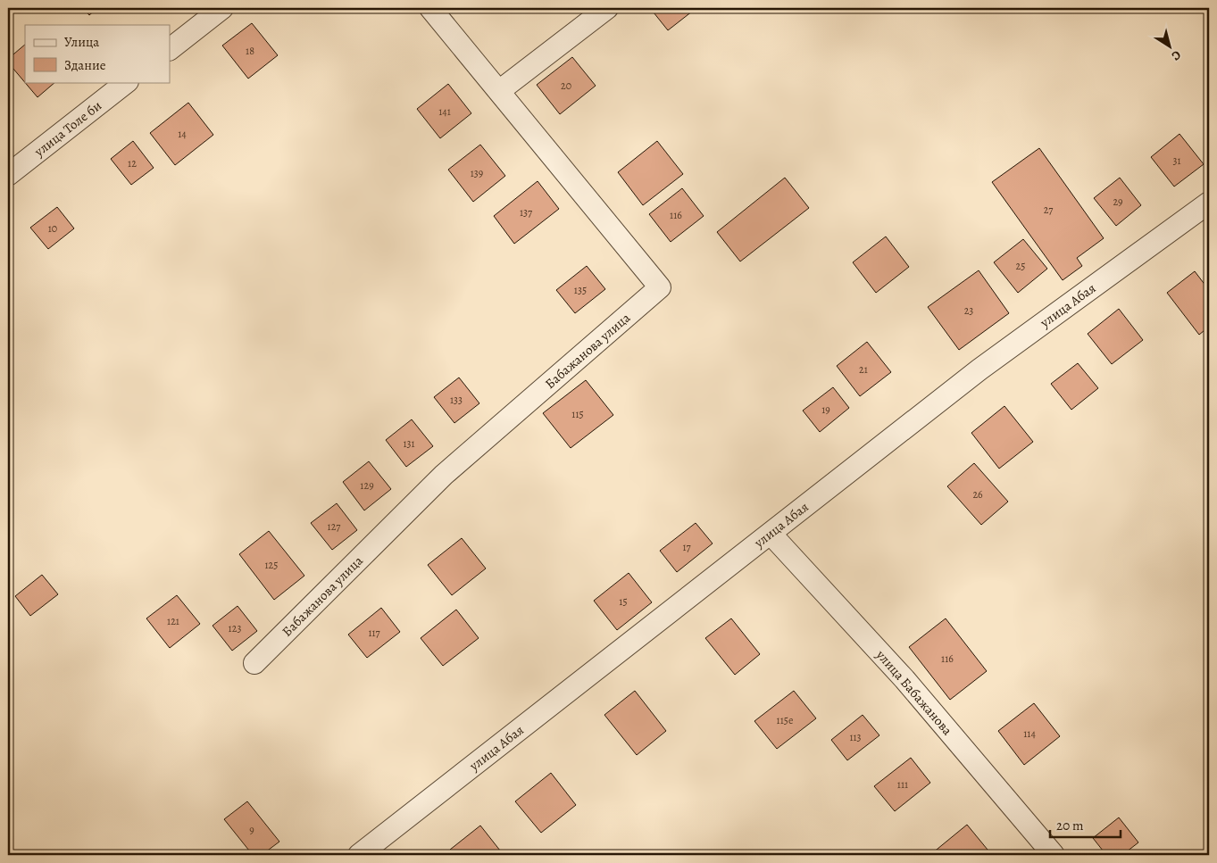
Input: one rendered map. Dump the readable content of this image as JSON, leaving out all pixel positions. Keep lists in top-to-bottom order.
{
  "streets": {
    "street": [
      "улица Толе би",
      "улица Абая",
      "Бабажанова улица",
      "улица Бабажанова"
    ]
  },
  "crossings": [
    ["улица Абая", "улица Бабажанова"]
  ],
  "house_numbers": [
    "18",
    "20",
    "141",
    "14",
    "31",
    "12",
    "139",
    "29",
    "27",
    "137",
    "116",
    "10",
    "25",
    "135",
    "23",
    "21",
    "133",
    "19",
    "115",
    "131",
    "129",
    "26",
    "127",
    "17",
    "125",
    "15",
    "121",
    "123",
    "117",
    "116",
    "115е",
    "114",
    "113",
    "111",
    "9"
  ],
  "legend": ["Улица", "Здание"],
  "scale_bar": "20 m",
  "north": "bottom right"
}
